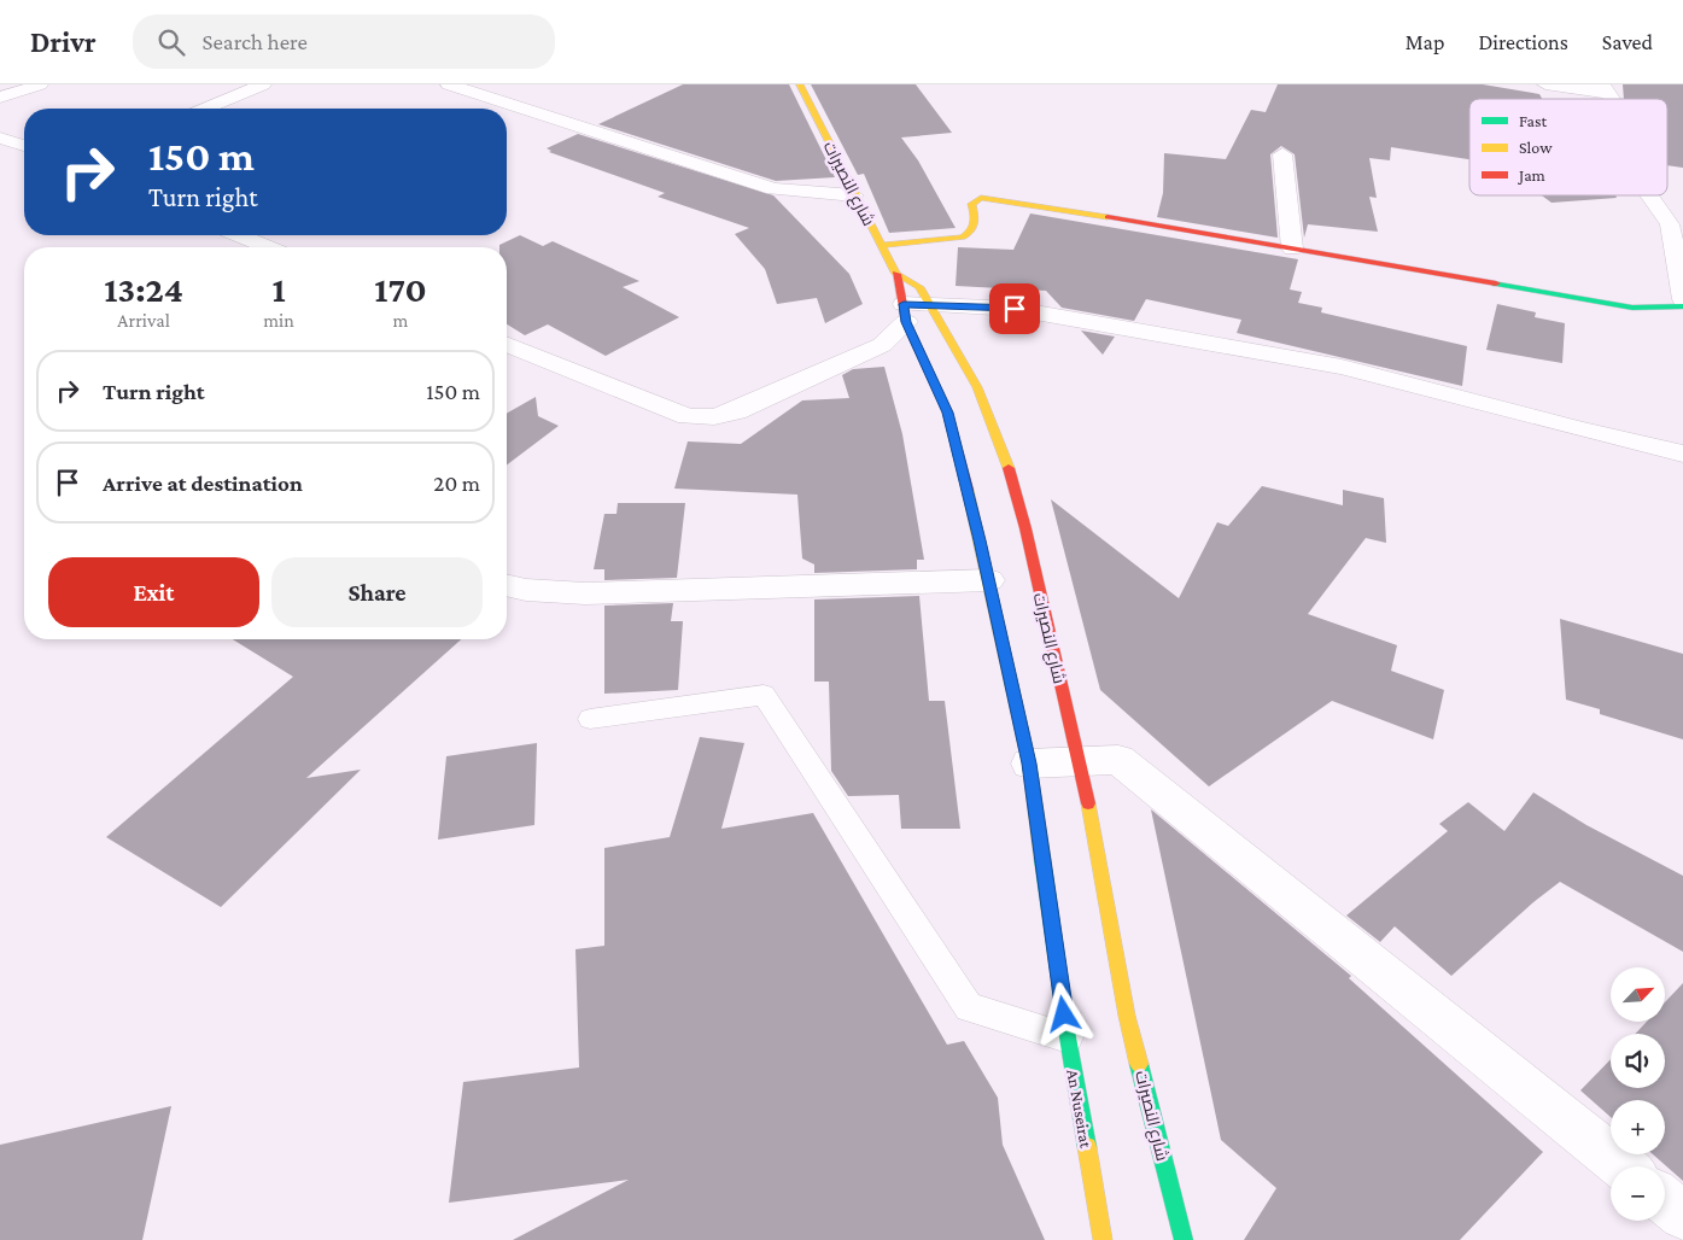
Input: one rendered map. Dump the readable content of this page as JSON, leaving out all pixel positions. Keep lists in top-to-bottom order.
{
  "streets": {
    "main road": ["شارع النصيرات", "An Nuseirat"]
  },
  "crossings": [
    ["شارع النصيرات", "An Nuseirat"]
  ],
  "legend": ["Fast", "Slow", "Jam"],
  "north": "top right",
  "page": {
    "header": "Drivr",
    "search": "Search here",
    "nav": ["Map", "Directions", "Saved"],
    "turn": ["150 m", "Turn right"],
    "eta": [
      "13:24",
      "Arrival",
      "1",
      "min",
      "170",
      "m"
    ],
    "list": [
      {
        "name": "Turn right",
        "value": "150 m"
      },
      {
        "name": "Arrive at destination",
        "value": "20 m"
      }
    ],
    "buttons": ["Exit", "Share"],
    "map_buttons": ["+", "−"]
  }
}
